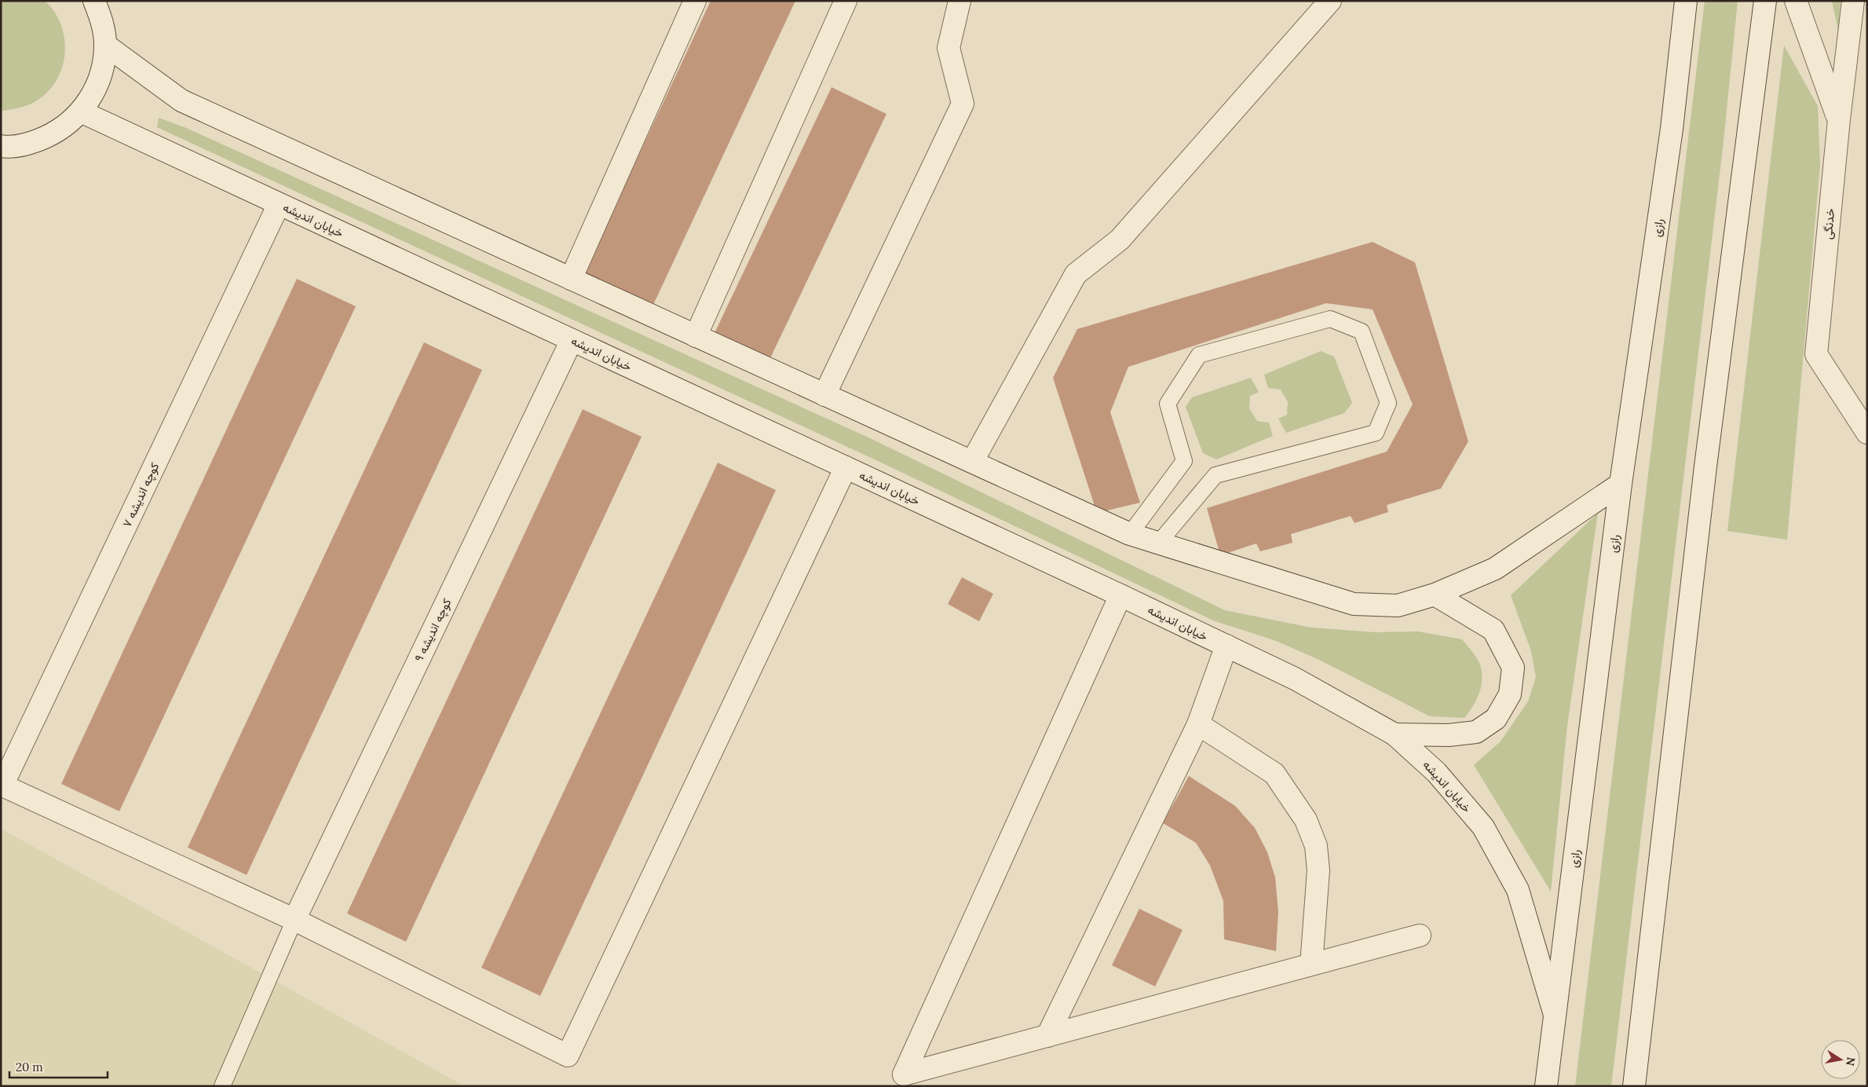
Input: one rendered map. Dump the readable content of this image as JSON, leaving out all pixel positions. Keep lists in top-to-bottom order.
{
  "streets": {
    "street": [
      "خیابان اندیشه",
      "خدنگی",
      "رازی",
      "کوچه اندیشه ۷",
      "کوچه اندیشه ۹"
    ]
  },
  "crossings": [
    ["خیابان اندیشه", "رازی"],
    ["خیابان اندیشه", "کوچه اندیشه ۷"],
    ["خیابان اندیشه", "کوچه اندیشه ۹"]
  ],
  "scale_bar": "20 m",
  "north": "right"
}
